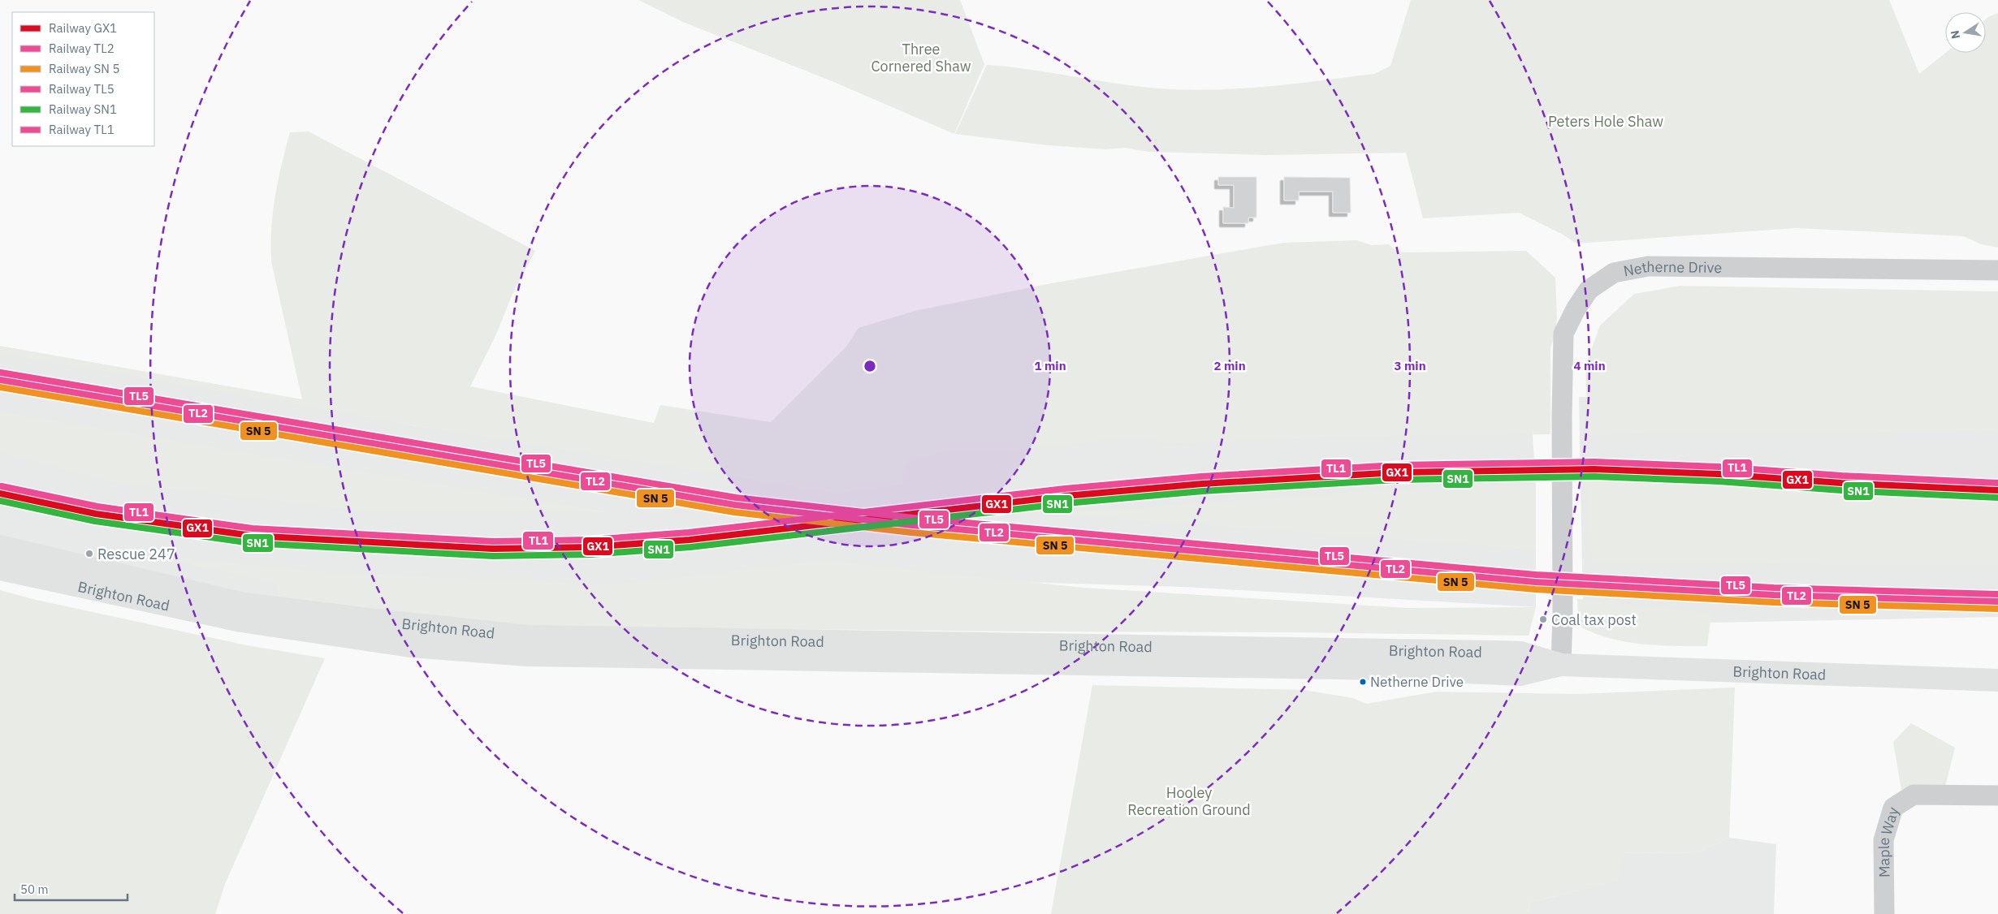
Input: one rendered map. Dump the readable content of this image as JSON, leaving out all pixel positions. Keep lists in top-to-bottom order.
{
  "streets": {
    "highway": ["Brighton Road"],
    "street": ["Netherne Drive", "Maple Way"]
  },
  "crossings": [
    ["Netherne Drive", "Brighton Road"]
  ],
  "parks": ["Three Cornered Shaw", "Peters Hole Shaw", "Hooley Recreation Ground"],
  "places": ["Rescue 247", "Coal tax post", "Netherne Drive"],
  "lines": [
    "rail line TL5",
    "rail line TL2",
    "rail line TL1",
    "rail line GX1",
    "rail line SN1"
  ],
  "legend": [
    "Railway GX1",
    "Railway TL2",
    "Railway SN 5",
    "Railway TL5",
    "Railway SN1",
    "Railway TL1"
  ],
  "scale_bar": "50 m",
  "north": "left",
  "rings": [
    "1 min",
    "2 min",
    "3 min",
    "4 min"
  ]
}
